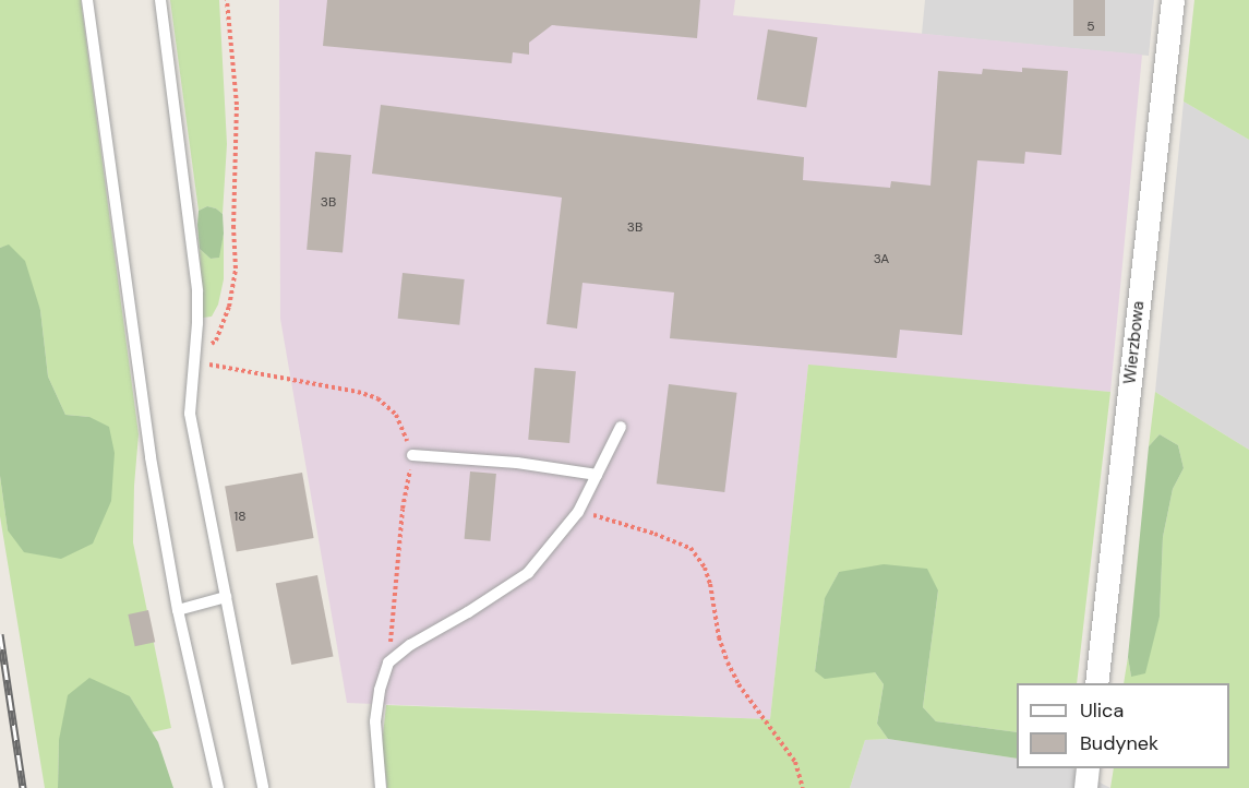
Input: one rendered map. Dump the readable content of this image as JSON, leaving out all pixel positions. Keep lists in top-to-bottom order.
{
  "streets": {
    "street": ["Wierzbowa"]
  },
  "house_numbers": [
    "5",
    "3B",
    "3B",
    "3A",
    "18"
  ],
  "legend": ["Ulica", "Budynek"]
}
